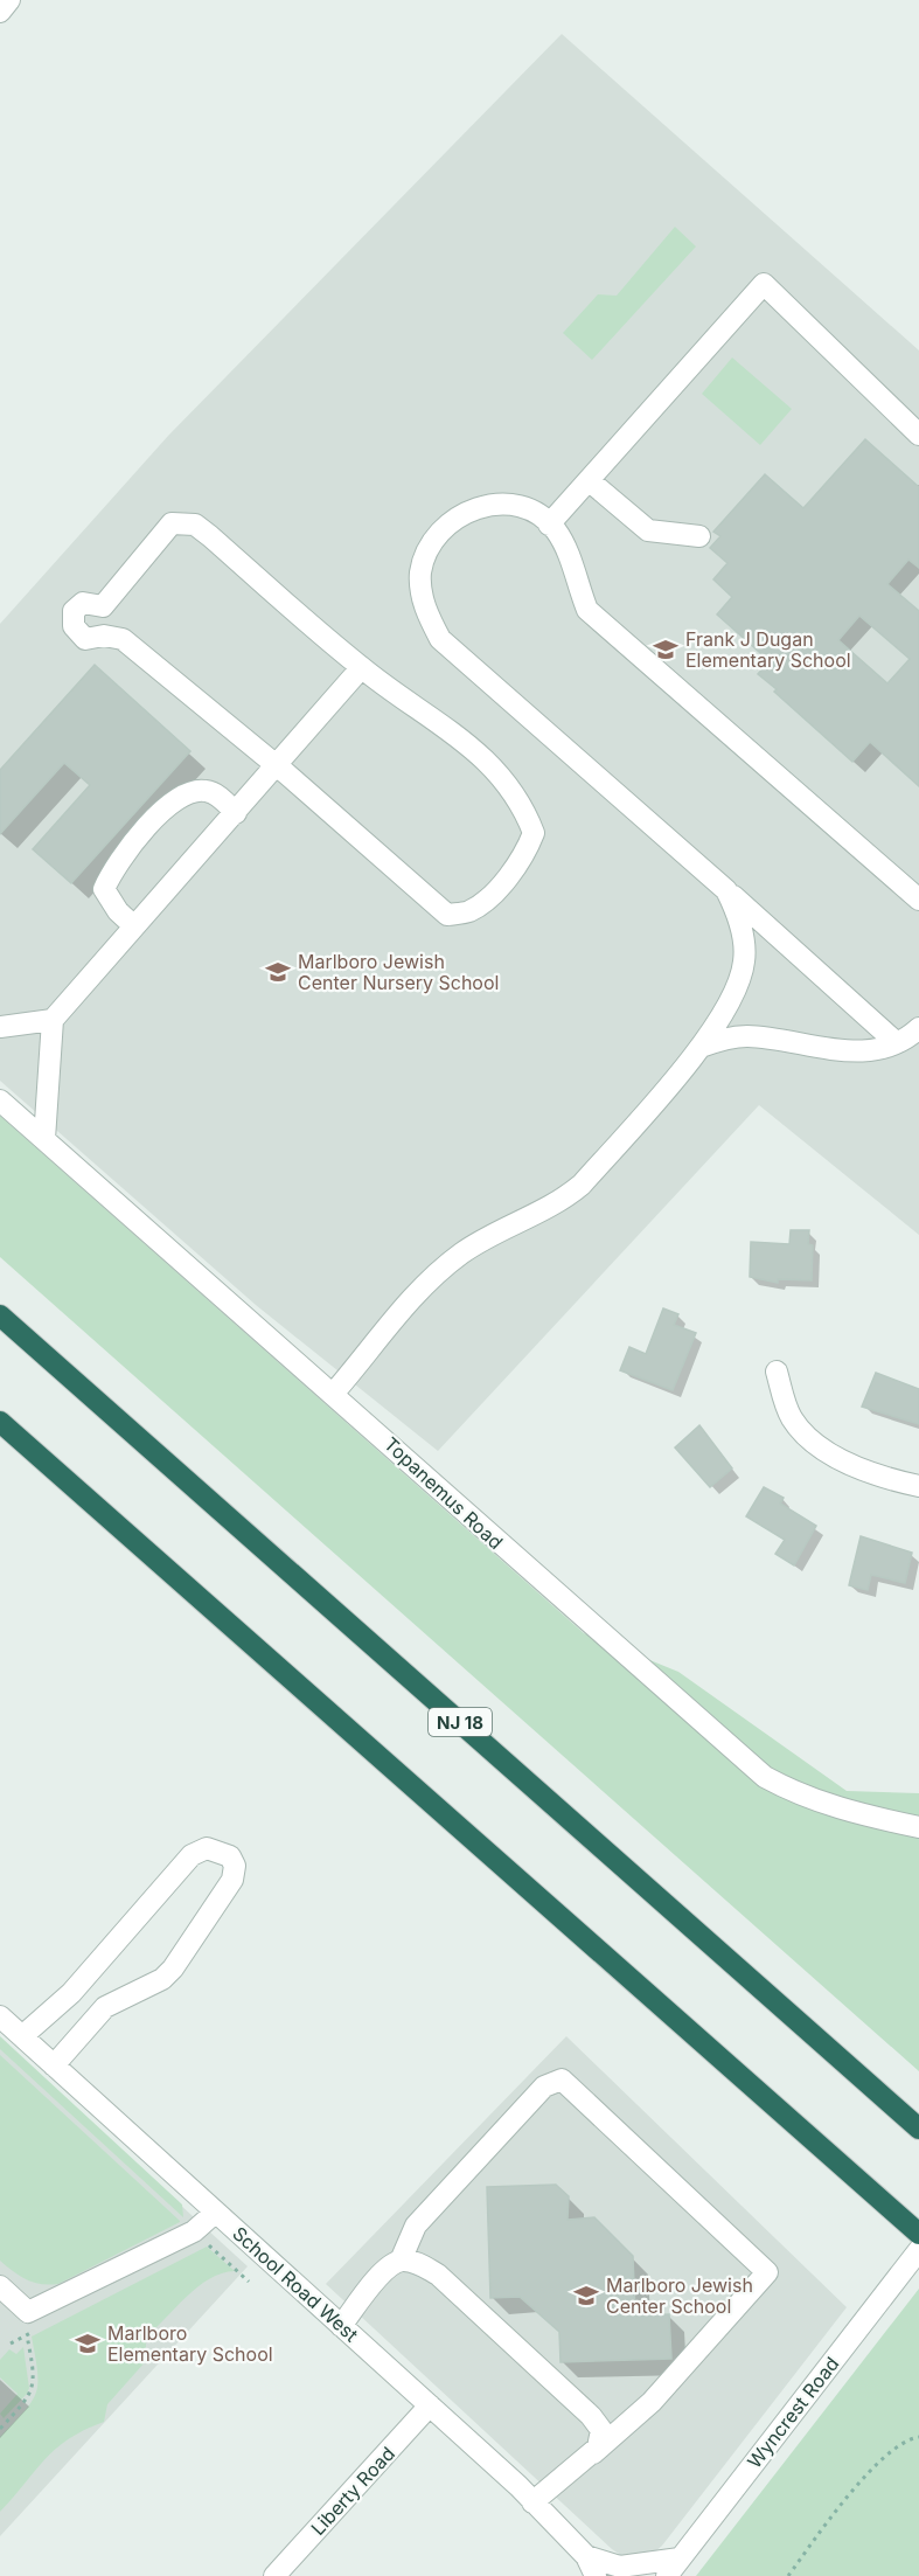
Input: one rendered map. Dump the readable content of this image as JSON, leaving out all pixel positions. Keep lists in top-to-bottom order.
{
  "streets": {
    "highway": ["NJ 18"],
    "street": [
      "Topanemus Road",
      "School Road West",
      "Wyncrest Road",
      "Liberty Road"
    ]
  },
  "crossings": [
    ["School Road West", "Wyncrest Road"],
    ["School Road West", "Liberty Road"]
  ],
  "places": {
    "school or university": [
      "Frank J Dugan Elementary School",
      "Marlboro Jewish Center Nursery School",
      "Marlboro Jewish Center School",
      "Marlboro Elementary School"
    ]
  }
}
